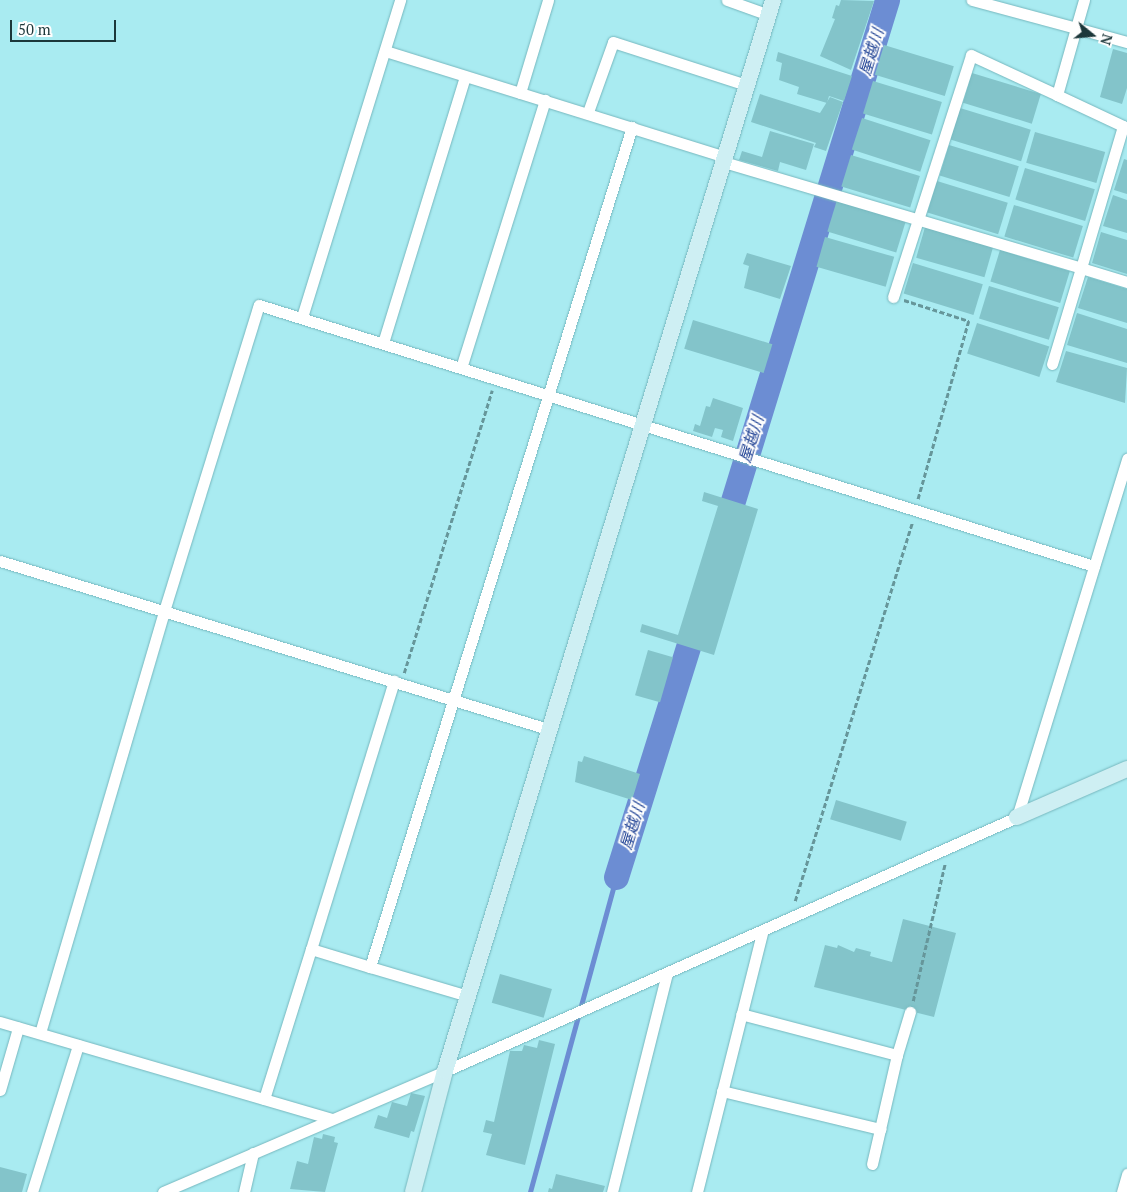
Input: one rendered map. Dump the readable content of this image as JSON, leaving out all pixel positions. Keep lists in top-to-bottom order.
{
  "water": ["屋越川"],
  "scale_bar": "50 m",
  "north": "right"
}
